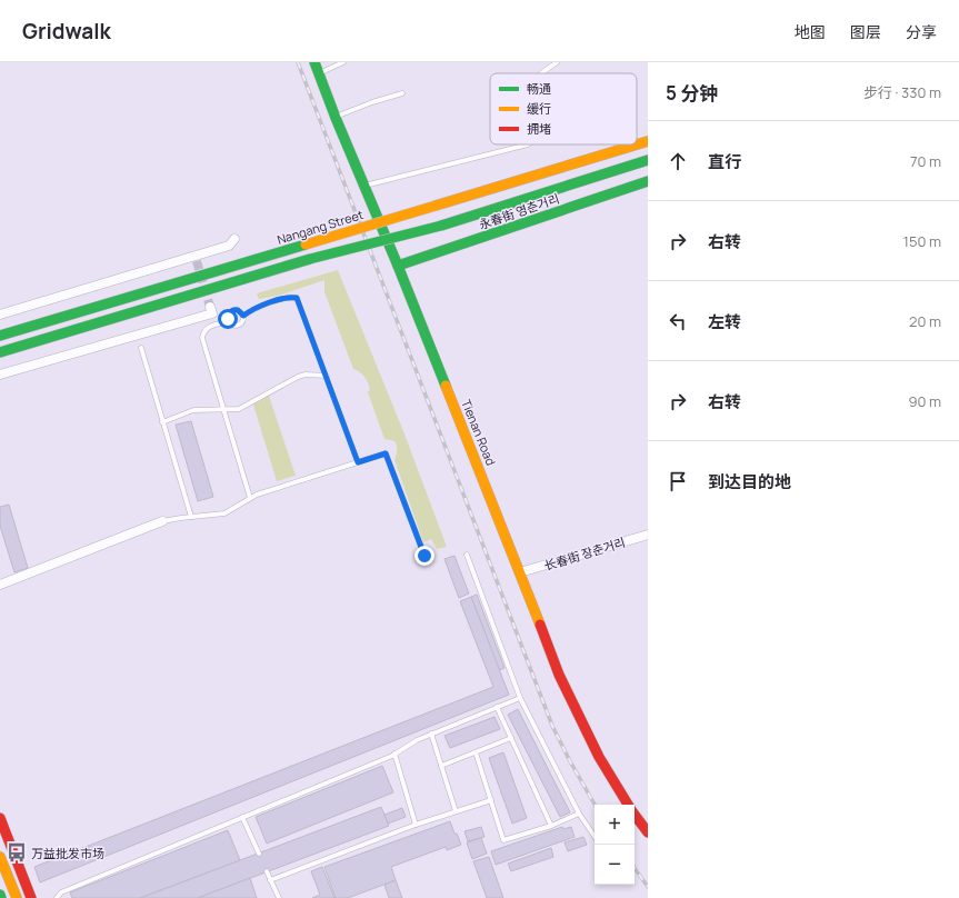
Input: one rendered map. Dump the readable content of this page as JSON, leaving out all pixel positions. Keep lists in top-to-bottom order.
{
  "streets": {
    "main road": ["永春街 영춘거리", "Nangang Street", "Tienan Road"],
    "street": ["长春街 장춘거리"]
  },
  "crossings": [
    ["永春街 영춘거리", "Tienan Road"],
    ["Tienan Road", "长春街 장춘거리"]
  ],
  "places": {
    "bus stop": ["万益批发市场"]
  },
  "legend": ["畅通", "缓行", "拥堵"],
  "page": {
    "header": "Gridwalk",
    "nav": ["地图", "图层", "分享"],
    "heading": ["5 分钟", "步行 · 330 m"],
    "list": [
      ["直行", "70 m"],
      ["右转", "150 m"],
      ["左转", "20 m"],
      ["右转", "90 m"],
      "到达目的地"
    ],
    "map_buttons": ["+", "−"]
  }
}
